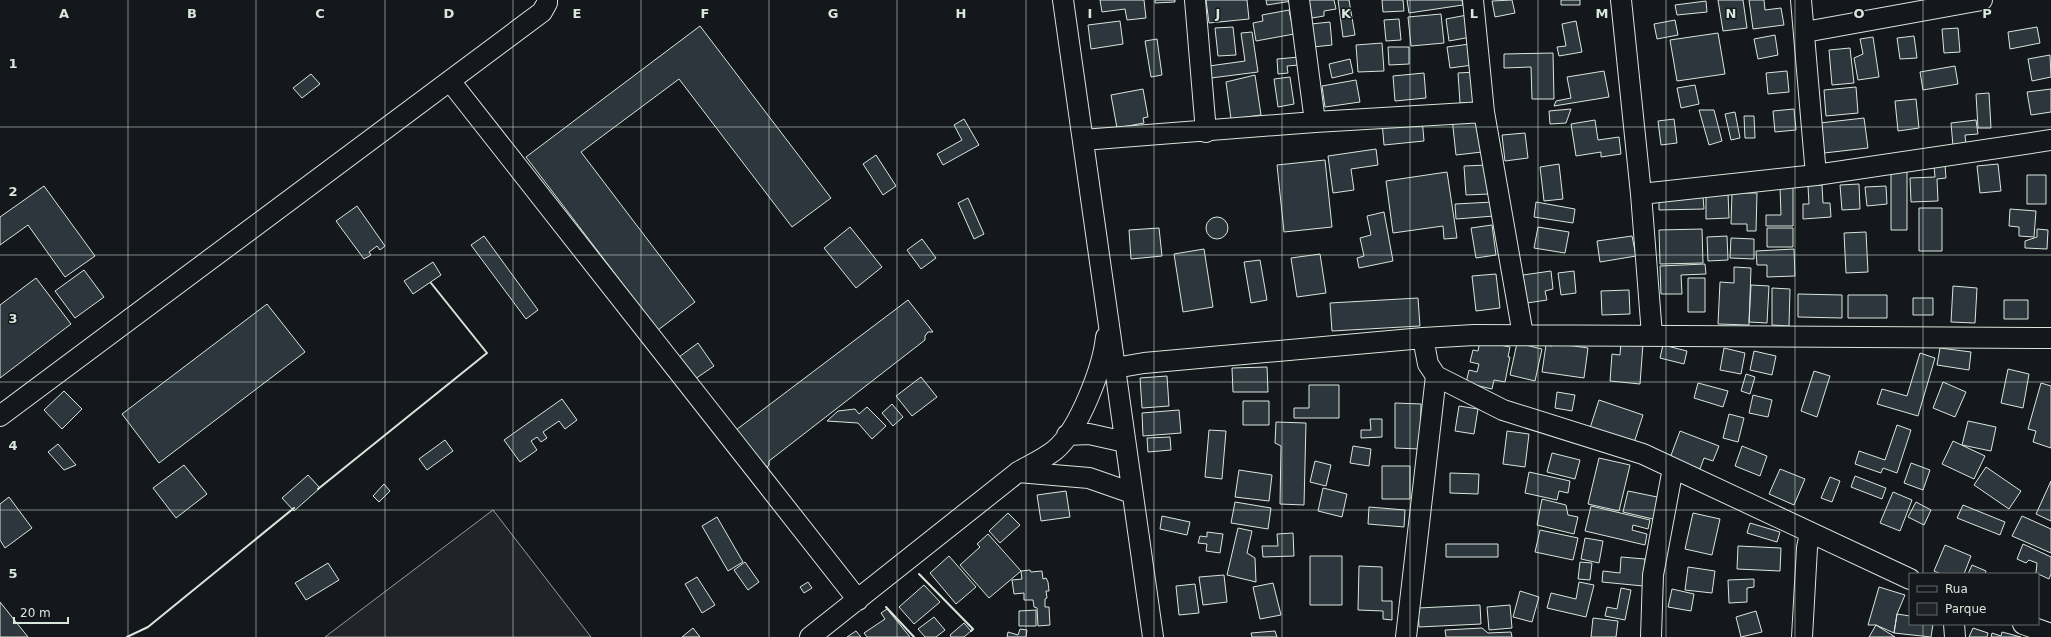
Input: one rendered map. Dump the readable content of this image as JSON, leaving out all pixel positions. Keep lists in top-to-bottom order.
{
  "legend": ["Rua", "Parque"],
  "scale_bar": "20 m",
  "grid": {
    "columns": [
      "A",
      "B",
      "C",
      "D",
      "E",
      "F",
      "G",
      "H",
      "I",
      "J",
      "K",
      "L",
      "M",
      "N",
      "O",
      "P"
    ],
    "rows": [
      "1",
      "2",
      "3",
      "4",
      "5"
    ]
  }
}
